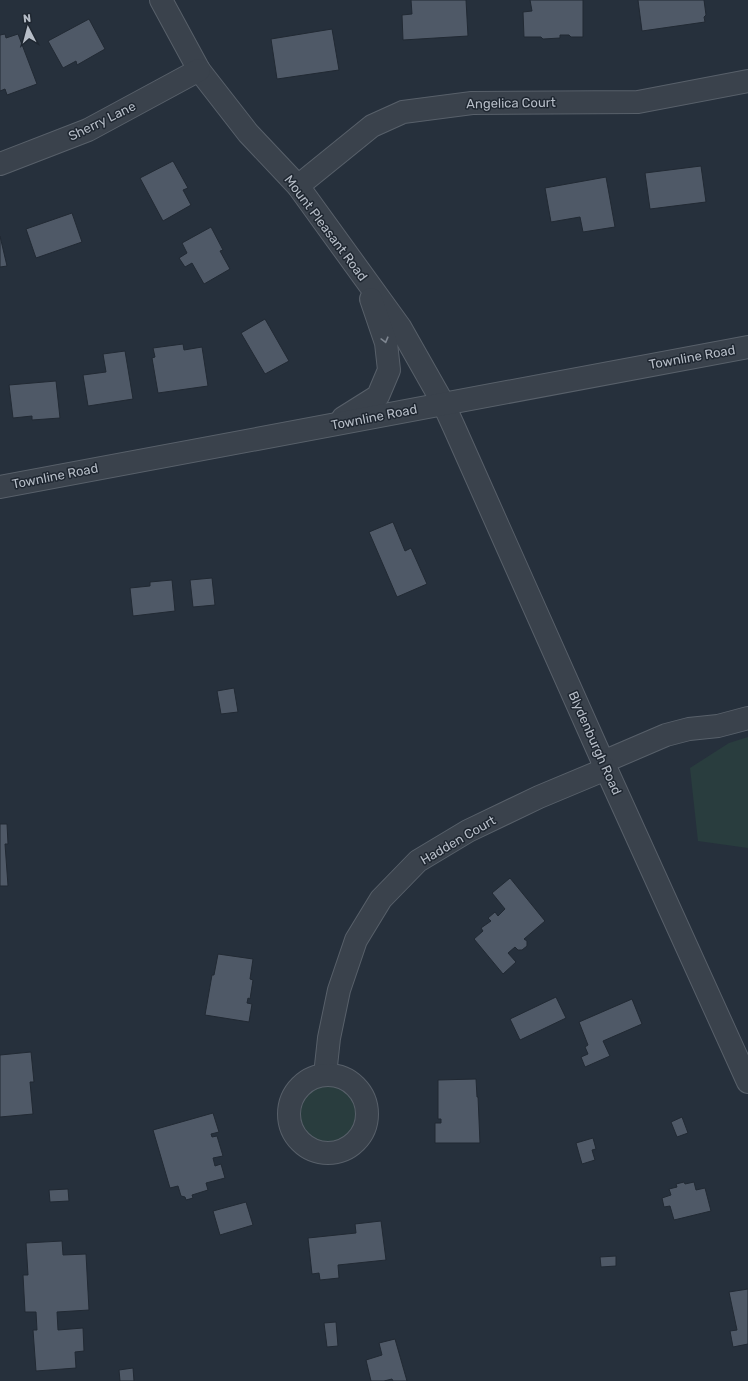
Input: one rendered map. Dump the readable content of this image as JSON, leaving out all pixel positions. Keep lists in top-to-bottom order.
{
  "streets": {
    "street": [
      "Angelica Court",
      "Sherry Lane",
      "Mount Pleasant Road",
      "Townline Road",
      "Blydenburgh Road",
      "Hadden Court"
    ]
  },
  "crossings": [
    ["Angelica Court", "Mount Pleasant Road"],
    ["Sherry Lane", "Mount Pleasant Road"],
    ["Mount Pleasant Road", "Townline Road"],
    ["Mount Pleasant Road", "Blydenburgh Road"],
    ["Townline Road", "Blydenburgh Road"],
    ["Blydenburgh Road", "Hadden Court"]
  ],
  "north": "top"
}
